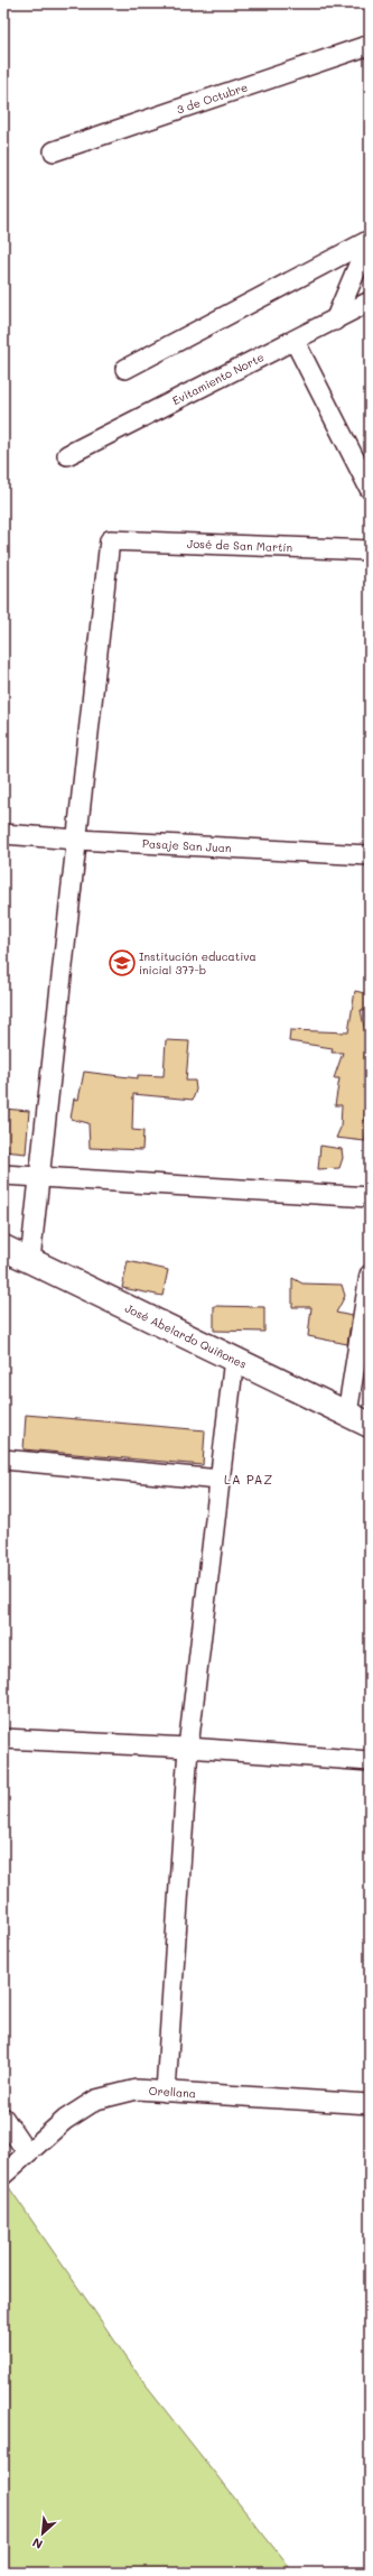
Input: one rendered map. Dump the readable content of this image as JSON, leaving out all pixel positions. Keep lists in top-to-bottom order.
{
  "streets": {
    "street": [
      "3 de Octubre",
      "Evitamiento Norte",
      "José de San Martín",
      "Pasaje San Juan",
      "José Abelardo Quiñones",
      "Orellana"
    ]
  },
  "crossings": [
    ["José de San Martín", "Pasaje San Juan"]
  ],
  "districts": ["LA PAZ"],
  "places": {
    "school or university": ["Institución educativa inicial 377-b"]
  },
  "north": "bottom left"
}
